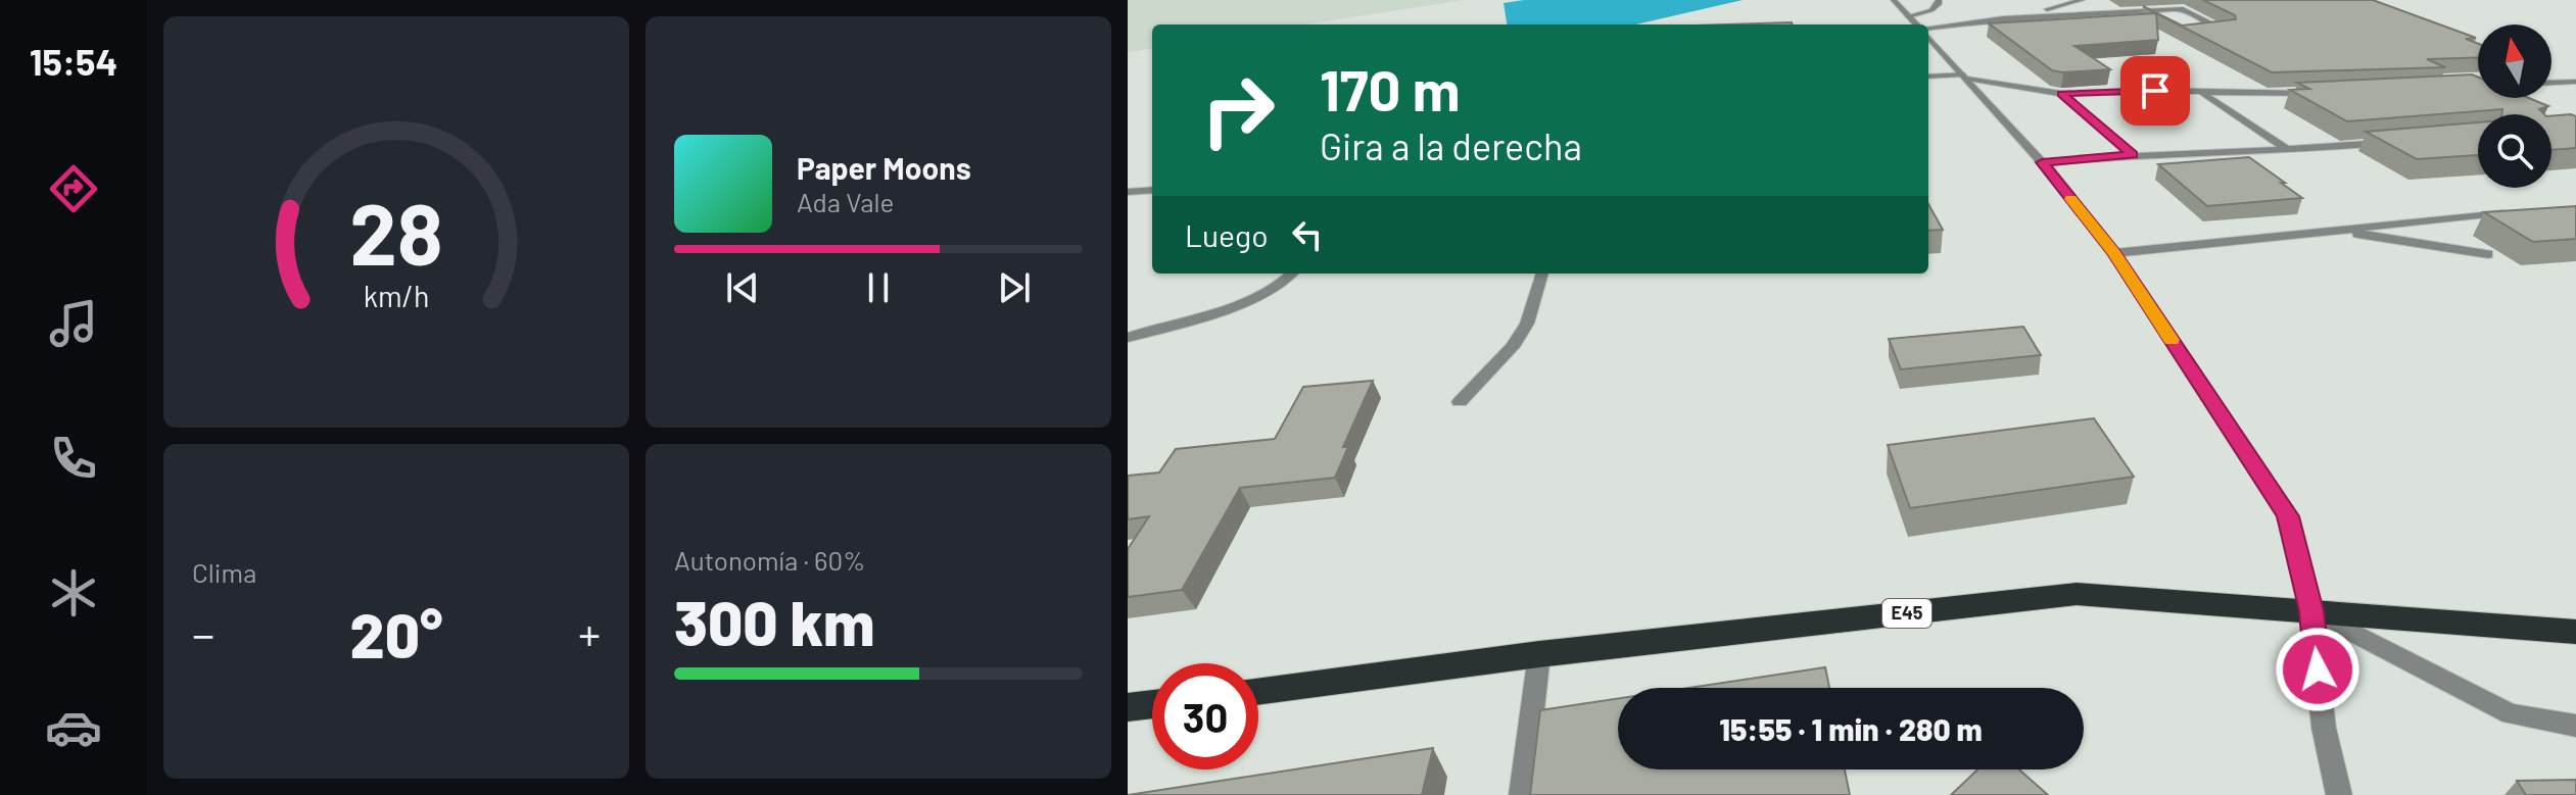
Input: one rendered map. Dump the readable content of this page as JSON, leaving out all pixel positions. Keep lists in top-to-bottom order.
{
  "streets": {
    "highway": ["E45"]
  },
  "north": "top",
  "page": {
    "tabs": "15:54",
    "turn": ["170 m", "Gira a la derecha"],
    "song": ["Paper Moons", "Ada Vale"],
    "then": "Luego",
    "tile": [
      "Clima",
      ["Autonomía · 60%", "300 km"]
    ],
    "heat": ["−", "20°", "+"],
    "limit": "30",
    "trip": "15:55 · 1 min · 280 m",
    "gauge": ["28", "km/h"]
  }
}
